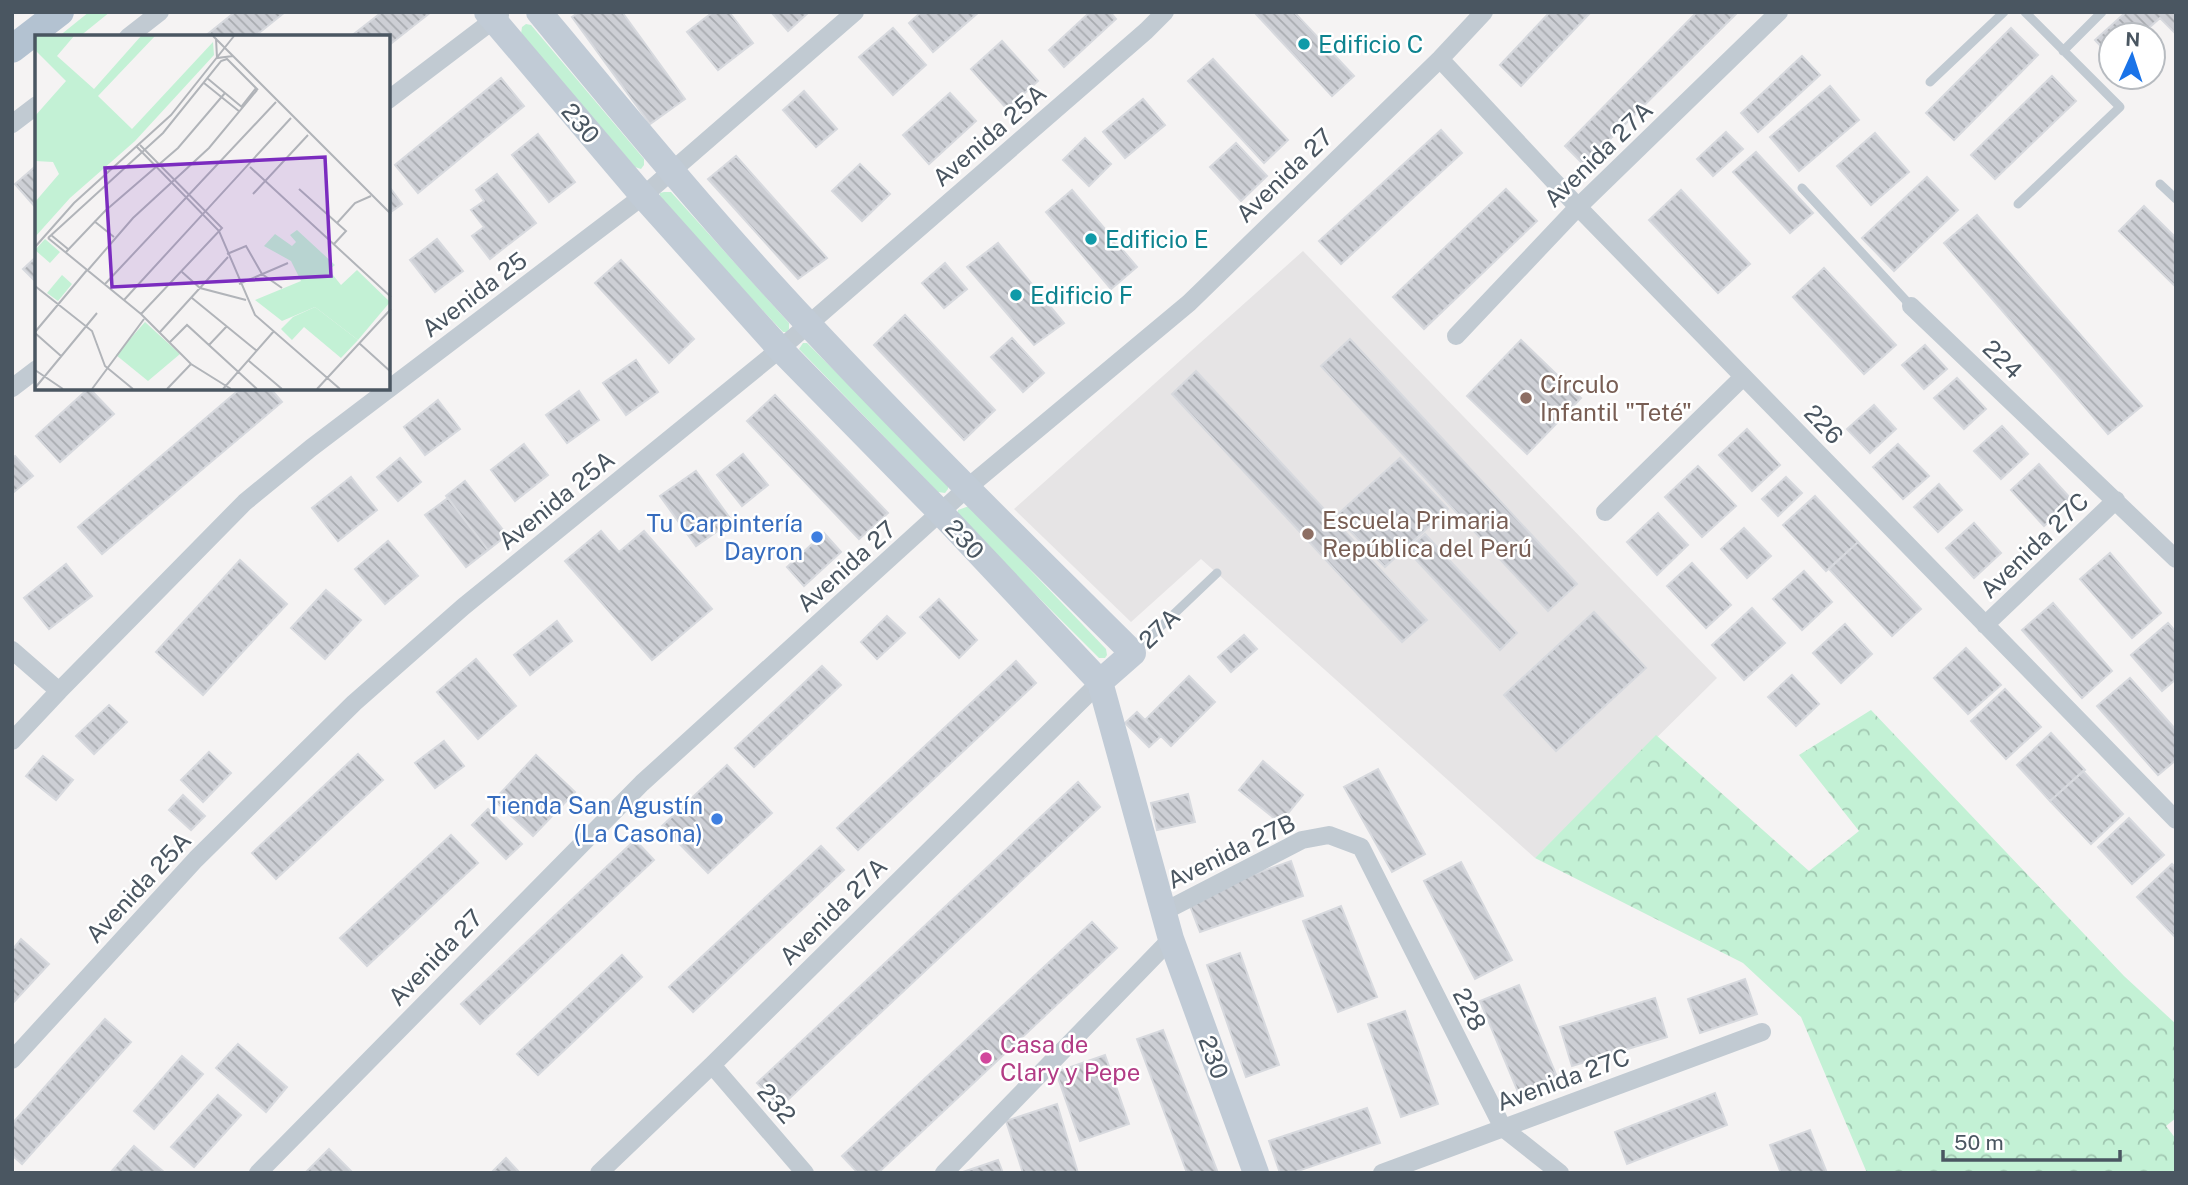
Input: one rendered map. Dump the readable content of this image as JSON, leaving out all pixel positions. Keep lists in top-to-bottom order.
{
  "streets": {
    "street": [
      "230",
      "Avenida 25A",
      "Avenida 27A",
      "Avenida 27",
      "Avenida 25",
      "224",
      "226",
      "Avenida 27C",
      "27A",
      "Avenida 27B",
      "228",
      "232"
    ]
  },
  "crossings": [
    ["230", "Avenida 25A"],
    ["230", "Avenida 27A"],
    ["230", "Avenida 27"],
    ["230", "Avenida 25"],
    ["230", "27A"],
    ["230", "Avenida 27B"],
    ["Avenida 27A", "226"],
    ["Avenida 27A", "27A"],
    ["Avenida 27A", "232"],
    ["Avenida 27", "226"],
    ["224", "Avenida 27C"],
    ["226", "Avenida 27C"],
    ["Avenida 27C", "228"],
    ["Avenida 27B", "228"]
  ],
  "places": [
    "Edificio C",
    "Edificio E",
    "Edificio F",
    "Círculo Infantil \"Teté\"",
    "Escuela Primaria República del Perú",
    "Tu Carpintería Dayron",
    "Tienda San Agustín (La Casona)",
    "Casa de Clary y Pepe"
  ],
  "scale_bar": "50 m",
  "north": "top"
}
